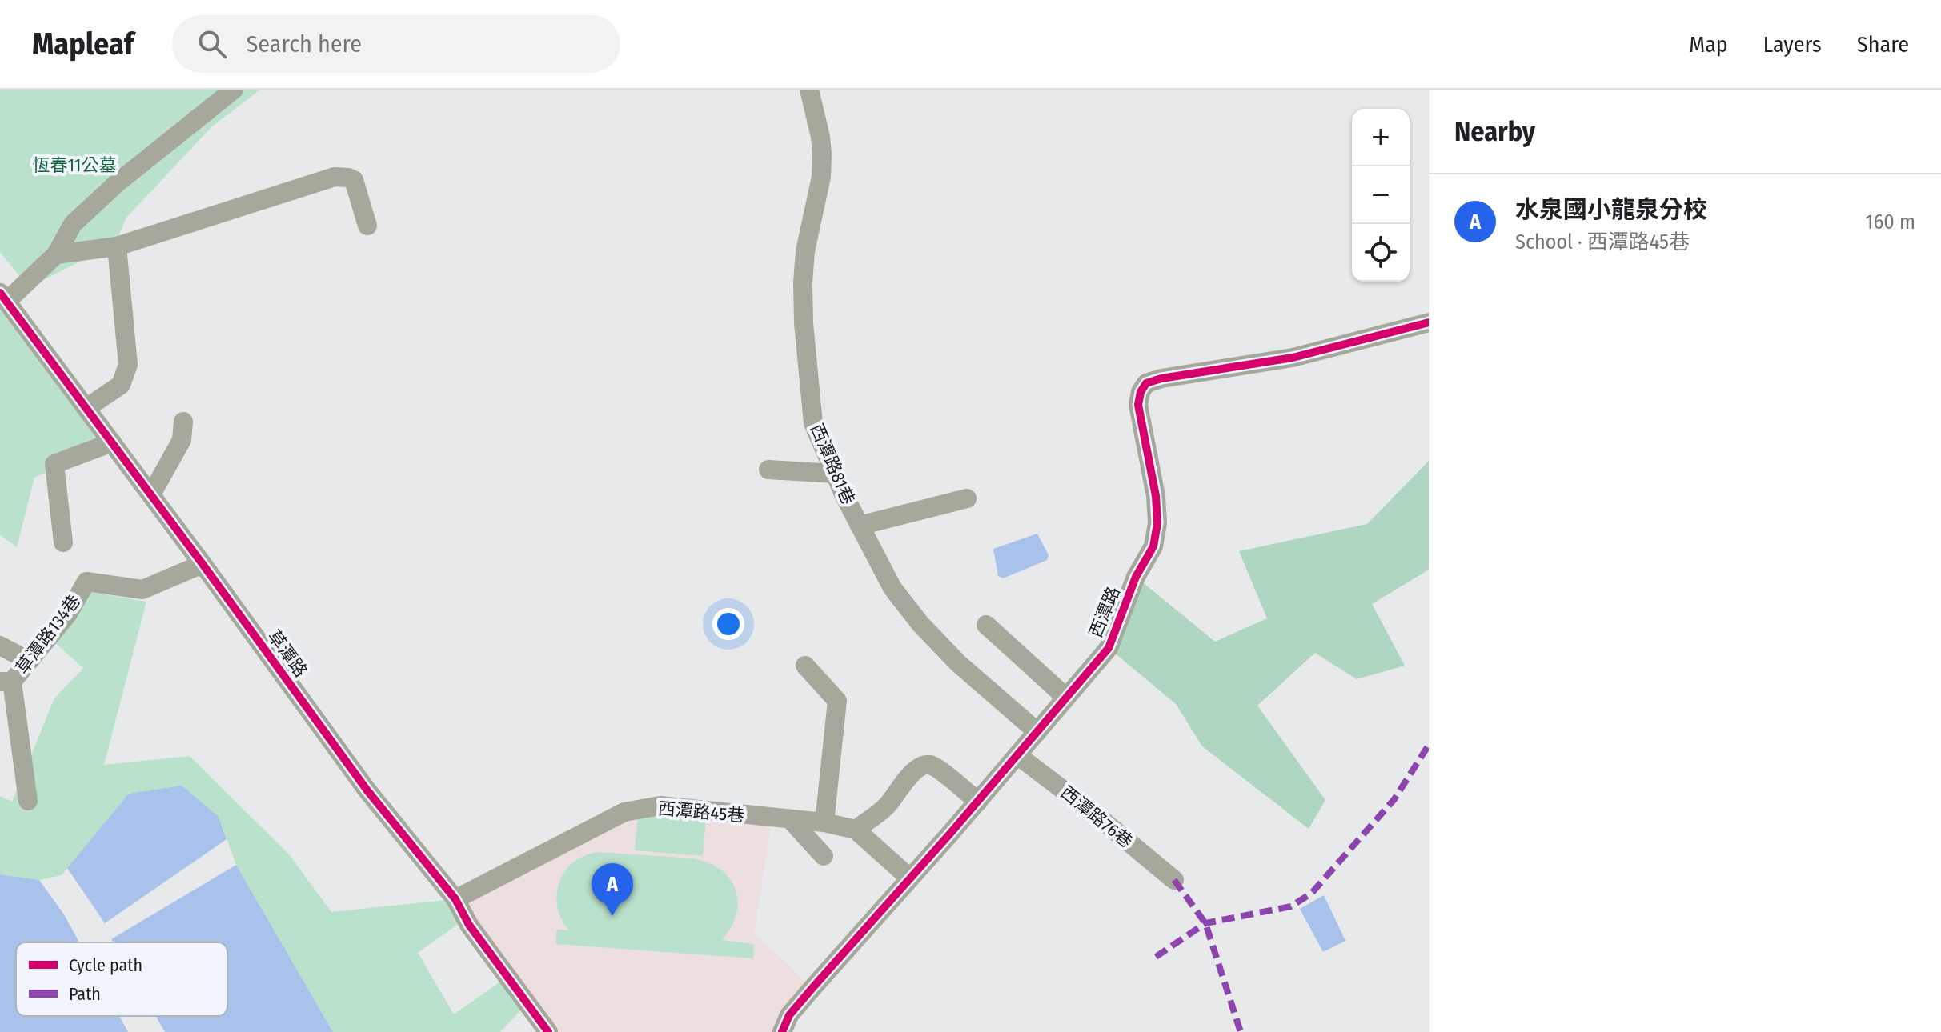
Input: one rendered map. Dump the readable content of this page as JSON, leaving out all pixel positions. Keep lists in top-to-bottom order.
{
  "streets": {
    "street": [
      "西潭路81巷",
      "西潭路",
      "草潭路134巷",
      "草潭路",
      "西潭路45巷",
      "西潭路76巷"
    ]
  },
  "crossings": [
    ["西潭路81巷", "西潭路"],
    ["西潭路", "西潭路45巷"],
    ["西潭路", "西潭路76巷"],
    ["草潭路134巷", "草潭路"],
    ["草潭路", "西潭路45巷"]
  ],
  "parks": ["恆春11公墓"],
  "legend": ["Cycle path", "Path"],
  "page": {
    "header": "Mapleaf",
    "search": "Search here",
    "nav": ["Map", "Layers", "Share"],
    "heading": "Nearby",
    "map_buttons": ["+", "−"],
    "list": [
      {
        "mark": "A",
        "name": "水泉國小龍泉分校",
        "note": "School · 西潭路45巷",
        "value": "160 m"
      }
    ],
    "pins": "A"
  }
}
